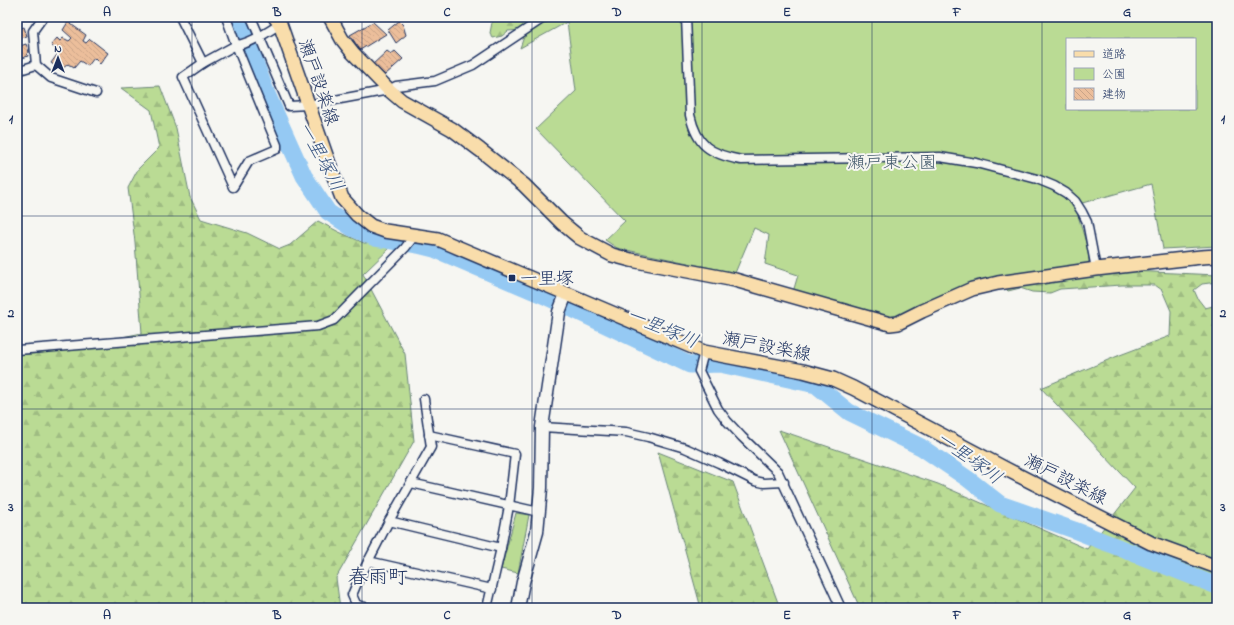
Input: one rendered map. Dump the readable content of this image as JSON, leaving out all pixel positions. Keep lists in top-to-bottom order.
{
  "streets": {
    "main road": ["瀬戸設楽線"]
  },
  "districts": ["春雨町"],
  "water": ["一里塚川"],
  "parks": ["瀬戸東公園"],
  "places": {
    "transit": ["一里塚"]
  },
  "legend": ["道路", "公園", "建物"],
  "north": "top",
  "grid": {
    "columns": [
      "A",
      "B",
      "C",
      "D",
      "E",
      "F",
      "G"
    ],
    "rows": ["1", "2", "3"]
  }
}
